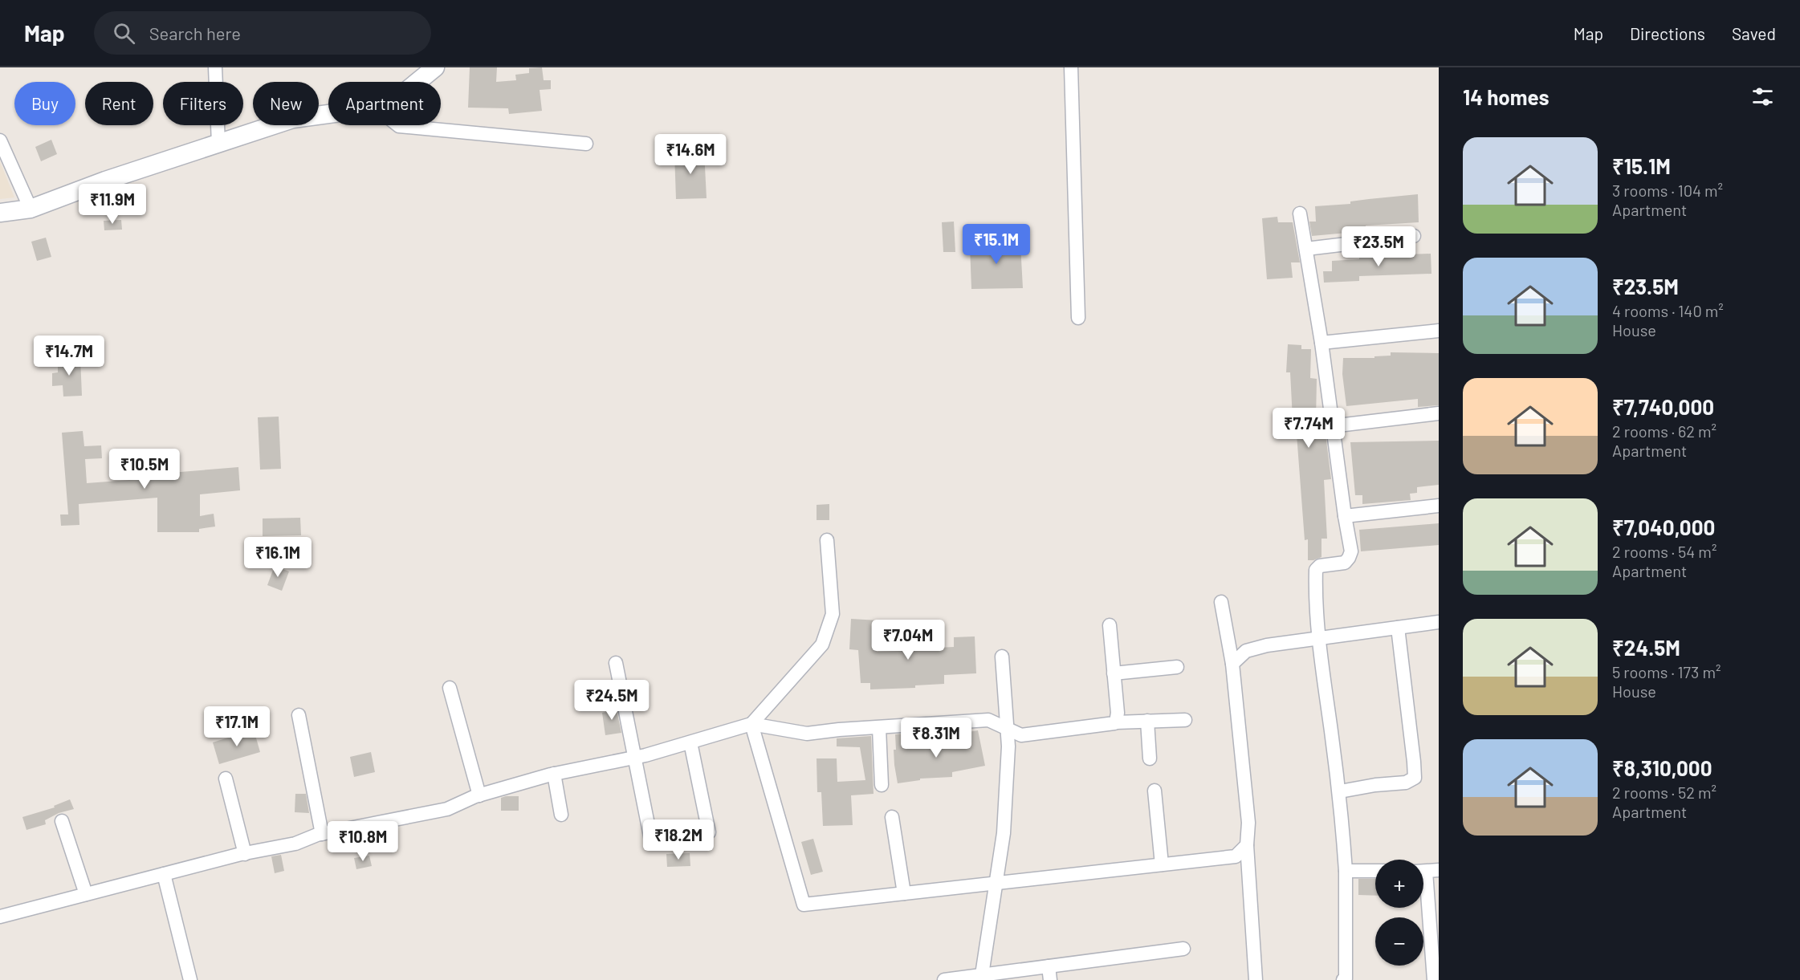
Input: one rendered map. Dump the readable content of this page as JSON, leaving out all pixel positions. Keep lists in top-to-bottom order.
{
  "page": {
    "header": "Map",
    "search": "Search here",
    "nav": ["Map", "Directions", "Saved"],
    "heading": "14 homes",
    "chip": [
      "Buy",
      "Rent",
      "Filters",
      "New",
      "Apartment"
    ],
    "list": [
      {
        "name": "₹15.1M",
        "note": "3 rooms · 104 m² · Apartment"
      },
      {
        "name": "₹23.5M",
        "note": "4 rooms · 140 m² · House"
      },
      {
        "name": "₹7,740,000",
        "note": "2 rooms · 62 m² · Apartment"
      },
      {
        "name": "₹7,040,000",
        "note": "2 rooms · 54 m² · Apartment"
      },
      {
        "name": "₹24.5M",
        "note": "5 rooms · 173 m² · House"
      },
      {
        "name": "₹8,310,000",
        "note": "2 rooms · 52 m² · Apartment"
      }
    ],
    "price": [
      "₹14.6M",
      "₹11.9M",
      "₹15.1M",
      "₹23.5M",
      "₹14.7M",
      "₹7.74M",
      "₹10.5M",
      "₹16.1M",
      "₹7.04M",
      "₹24.5M",
      "₹17.1M",
      "₹8.31M",
      "₹18.2M",
      "₹10.8M"
    ],
    "map_buttons": ["+", "−"]
  }
}
